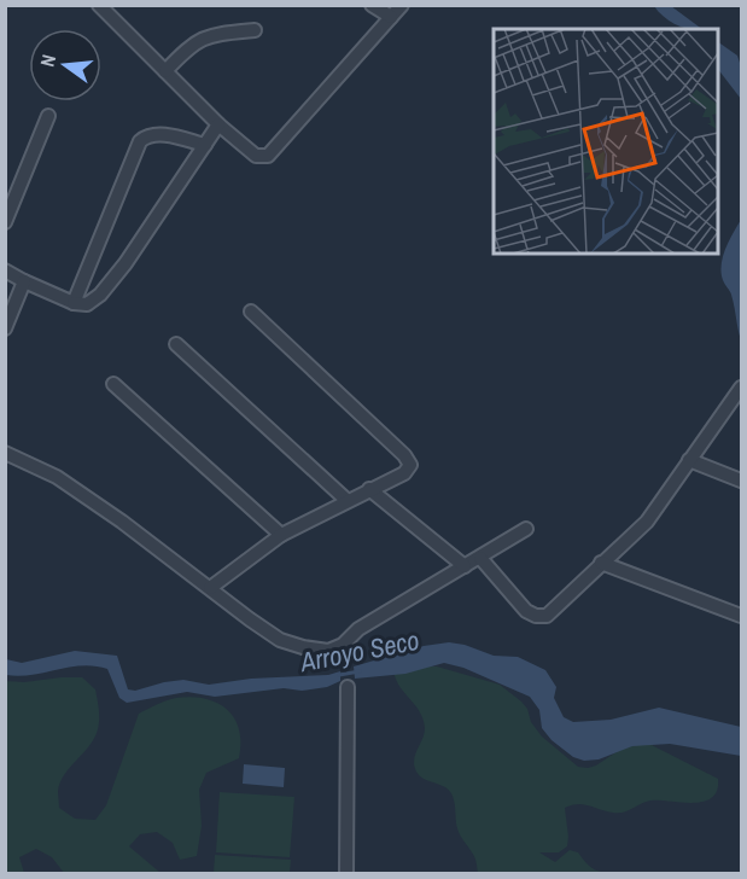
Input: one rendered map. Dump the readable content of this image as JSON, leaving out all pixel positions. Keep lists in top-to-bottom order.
{
  "water": ["Arroyo Seco"],
  "north": "left"
}
